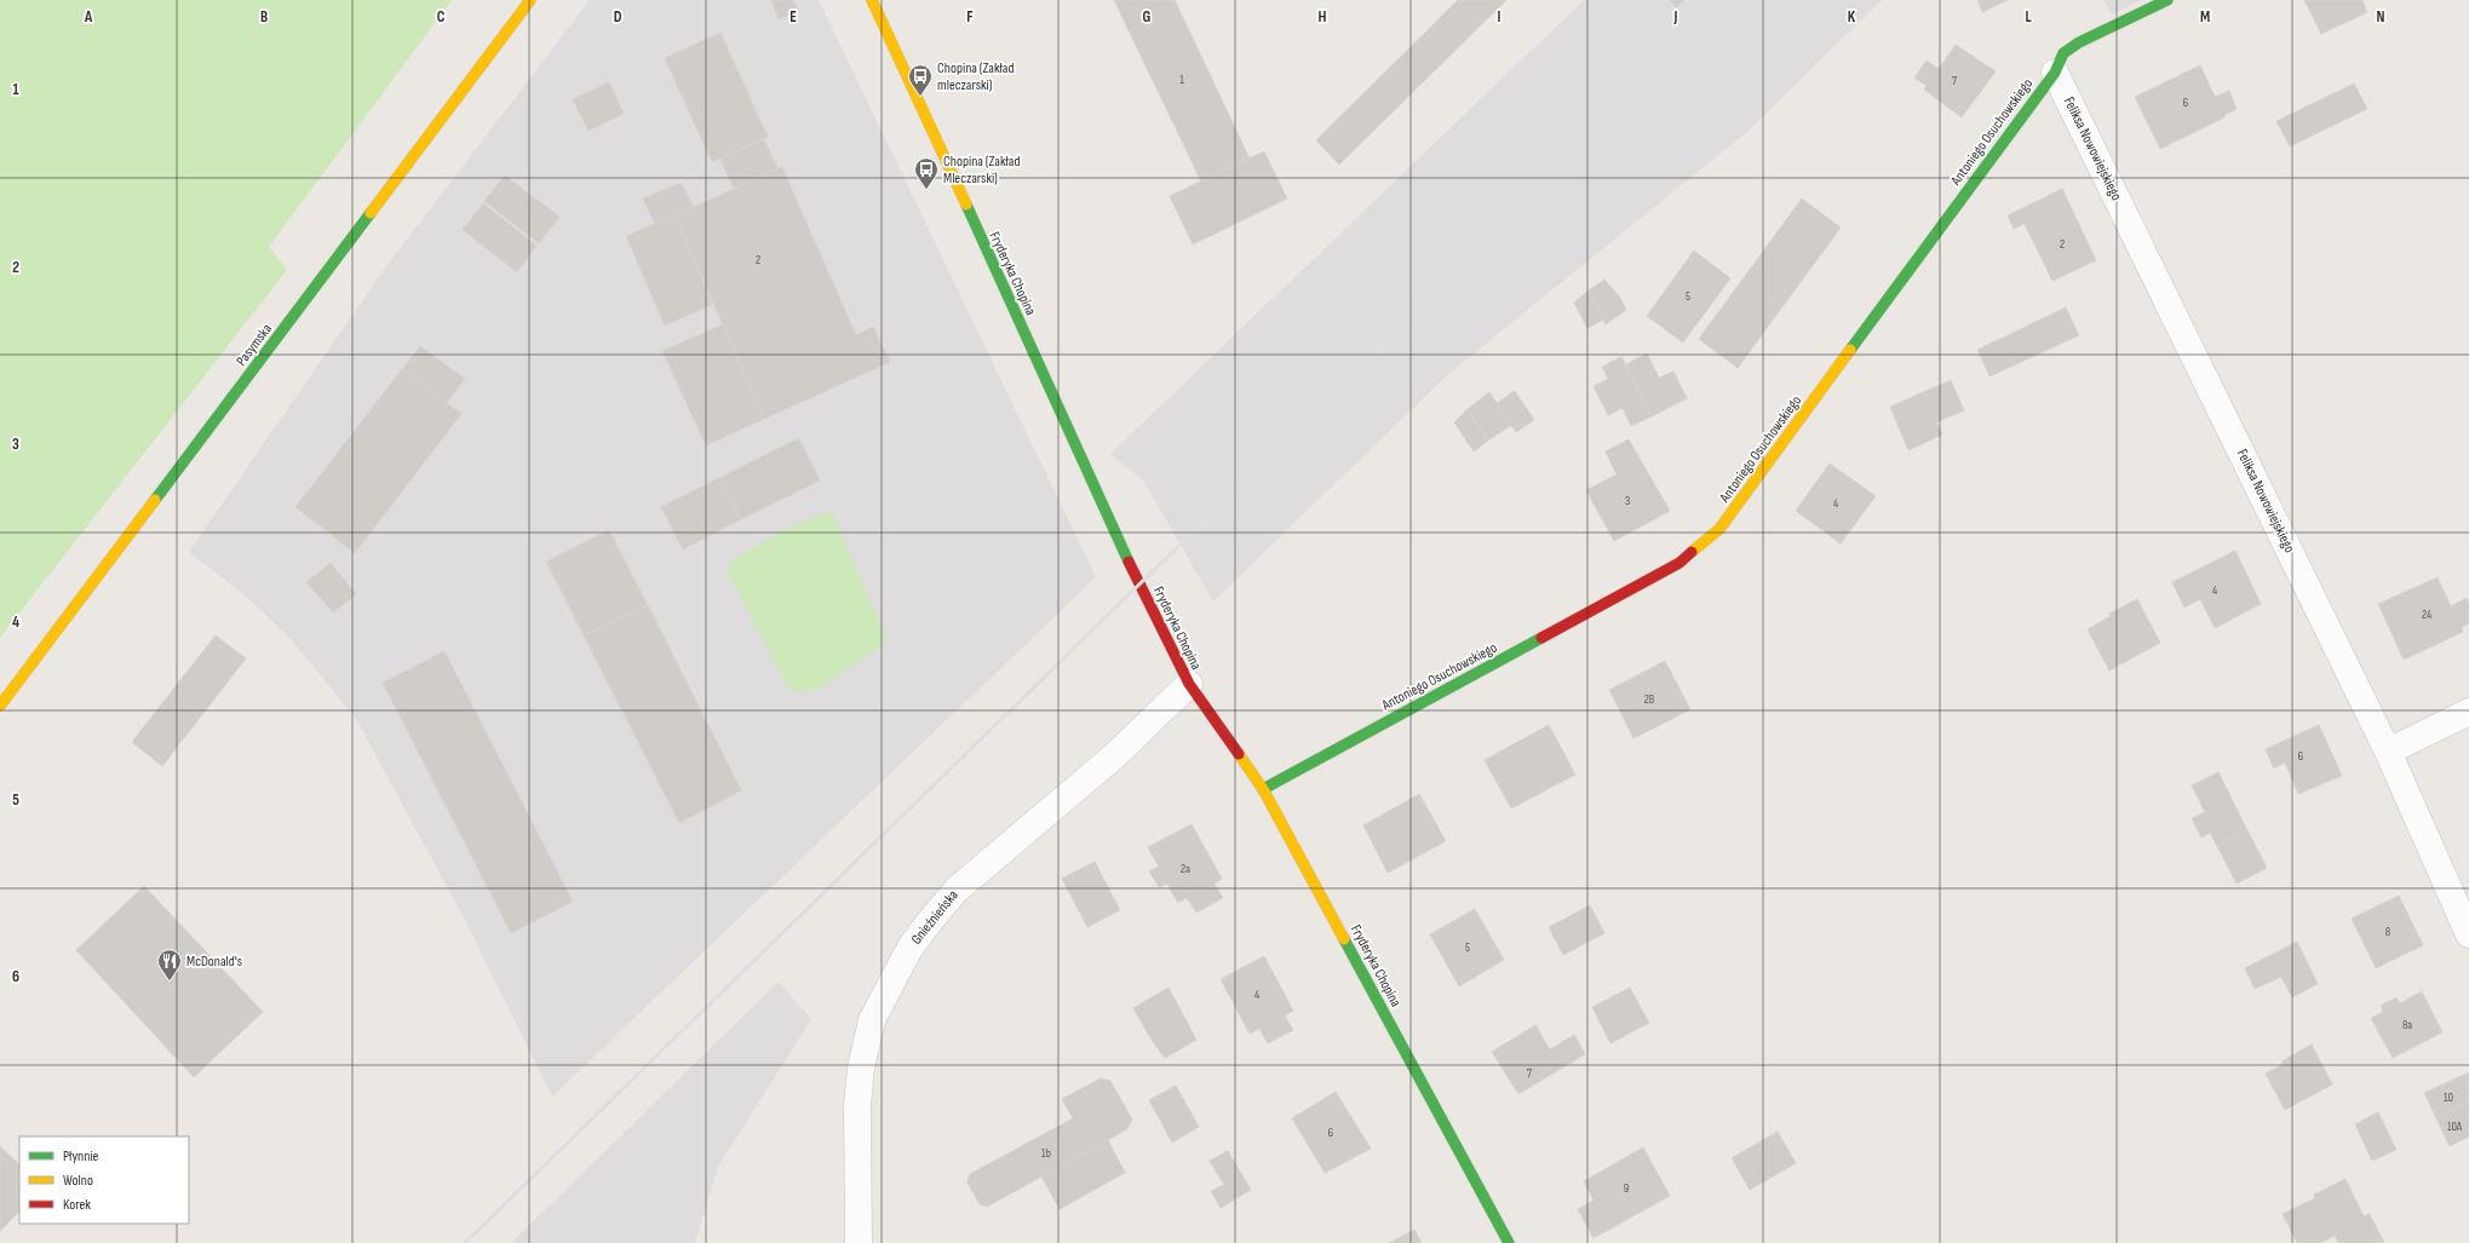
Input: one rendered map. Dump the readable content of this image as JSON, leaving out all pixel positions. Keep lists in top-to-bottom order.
{
  "streets": {
    "street": [
      "Antoniego Osuchowskiego",
      "Feliksa Nowowiejskiego",
      "Fryderyka Chopina",
      "Pasymska",
      "Gnieźnieńska"
    ]
  },
  "crossings": [
    ["Antoniego Osuchowskiego", "Feliksa Nowowiejskiego"],
    ["Antoniego Osuchowskiego", "Fryderyka Chopina"],
    ["Fryderyka Chopina", "Gnieźnieńska"]
  ],
  "places": {
    "bus stop": ["Chopina (Zakład mleczarski)", "Chopina (Zakład Mleczarski)"],
    "restaurant": ["McDonald's"]
  },
  "house_numbers": [
    "1",
    "7",
    "6",
    "2",
    "2",
    "5",
    "3",
    "4",
    "4",
    "24",
    "2B",
    "6",
    "2a",
    "8",
    "5",
    "4",
    "8a",
    "7",
    "10",
    "10A",
    "6",
    "1b",
    "9"
  ],
  "legend": ["Płynnie", "Wolno", "Korek"],
  "grid": {
    "columns": [
      "A",
      "B",
      "C",
      "D",
      "E",
      "F",
      "G",
      "H",
      "I",
      "J",
      "K",
      "L",
      "M",
      "N"
    ],
    "rows": [
      "1",
      "2",
      "3",
      "4",
      "5",
      "6"
    ]
  }
}
